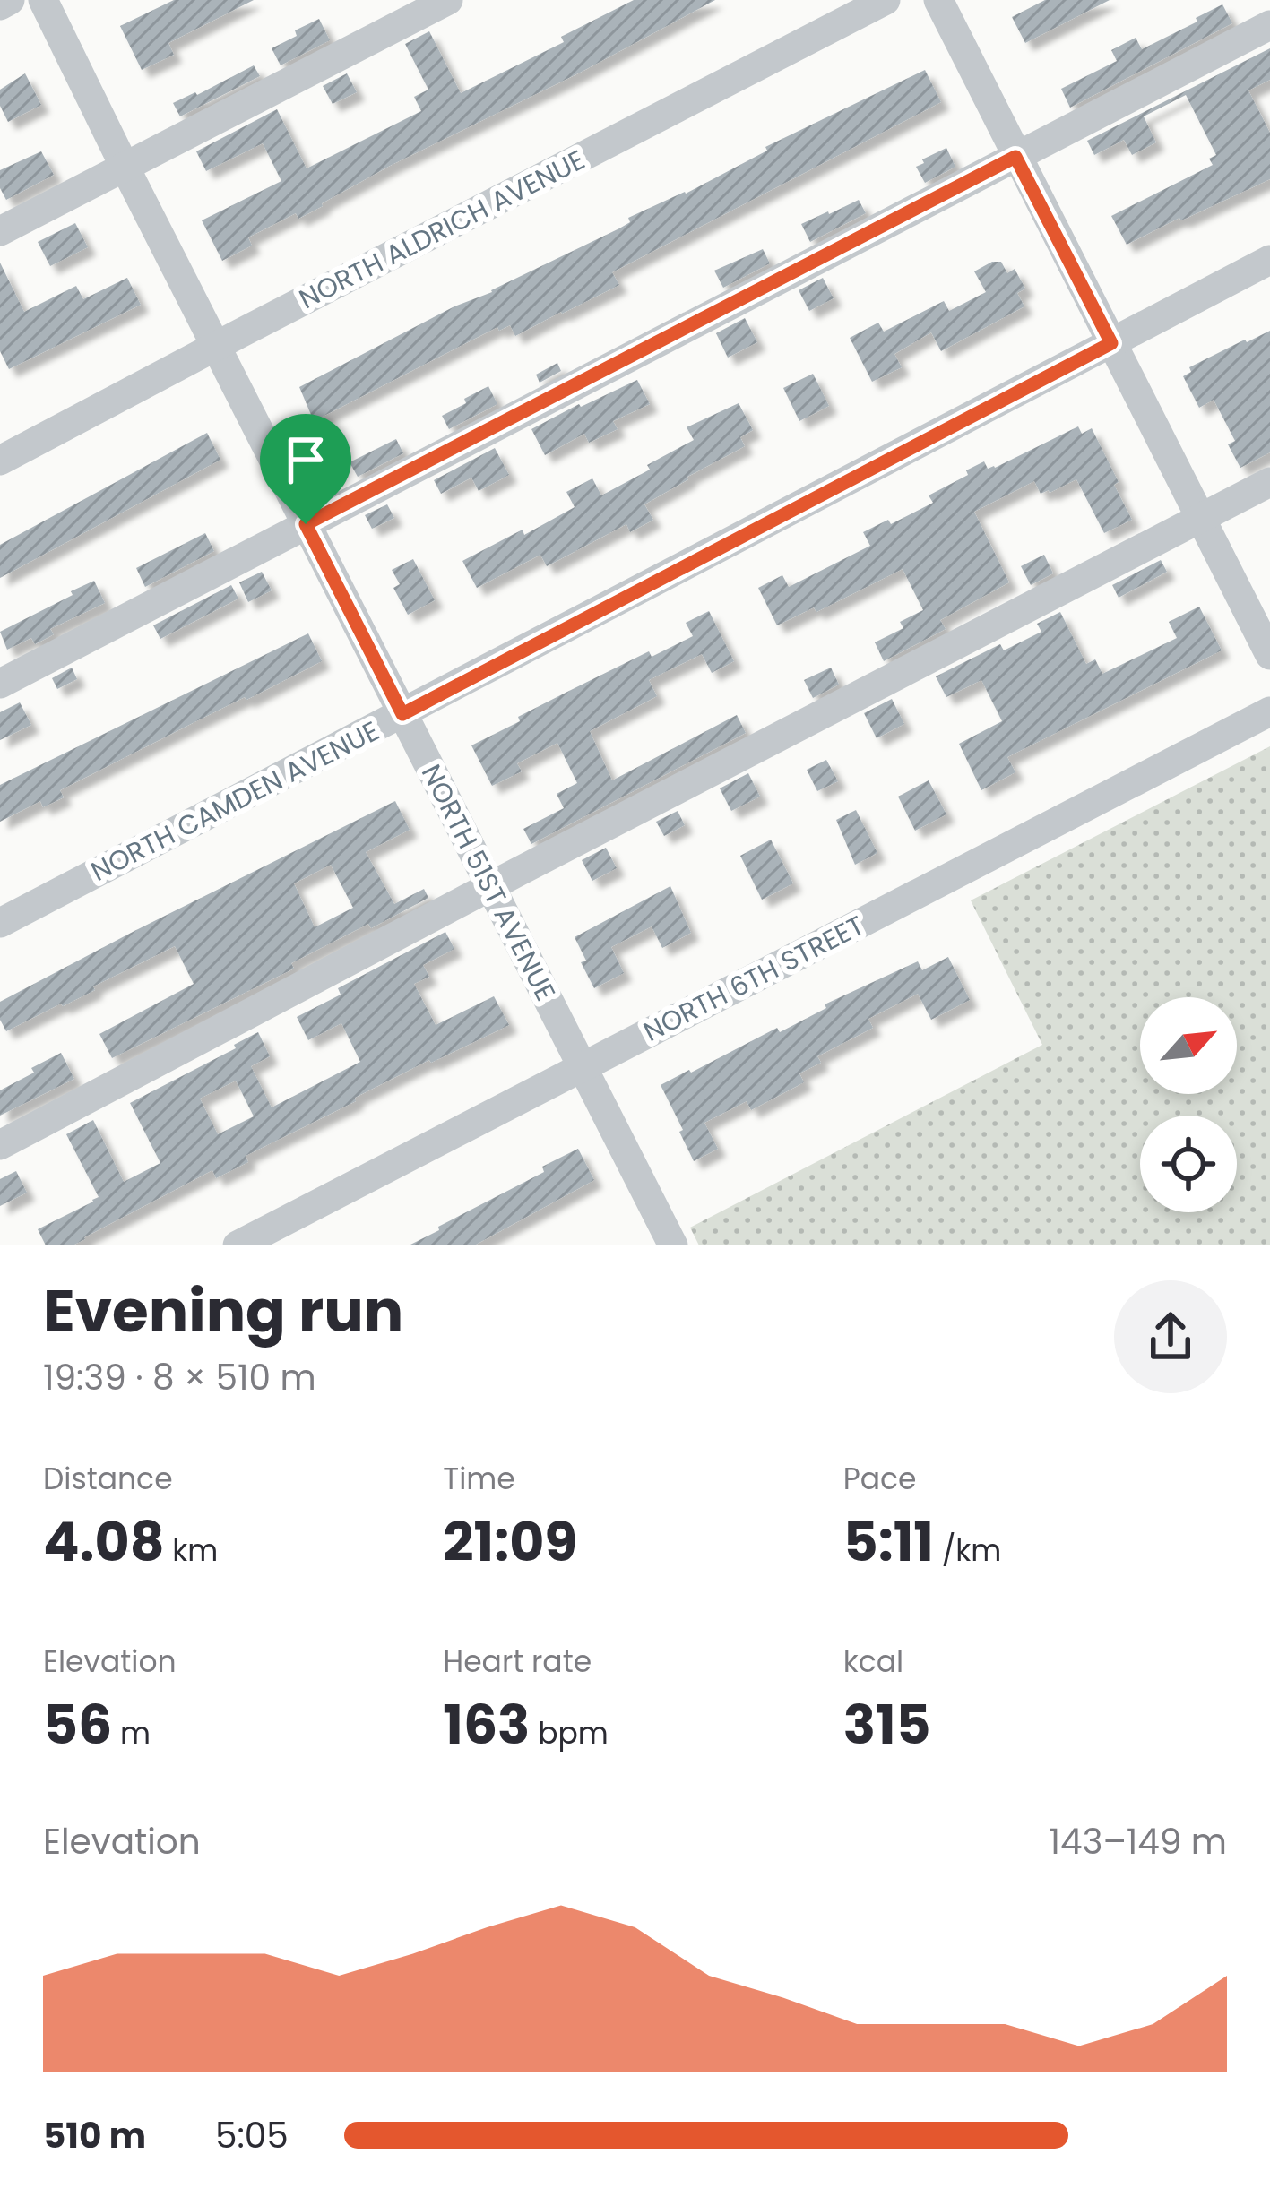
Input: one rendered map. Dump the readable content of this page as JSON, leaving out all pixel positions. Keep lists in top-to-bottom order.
{
  "streets": {
    "street": [
      "NORTH ALDRICH AVENUE",
      "NORTH CAMDEN AVENUE",
      "NORTH 51ST AVENUE",
      "NORTH 6TH STREET"
    ]
  },
  "crossings": [
    ["NORTH ALDRICH AVENUE", "NORTH 51ST AVENUE"],
    ["NORTH CAMDEN AVENUE", "NORTH 51ST AVENUE"],
    ["NORTH 51ST AVENUE", "NORTH 6TH STREET"]
  ],
  "north": "top right",
  "page": {
    "heading": ["Evening run", "19:39 · 8 × 510 m"],
    "stats": [
      ["Distance", "4.08 km"],
      ["Time", "21:09"],
      ["Pace", "5:11 /km"],
      ["Elevation", "56 m"],
      ["Heart rate", "163 bpm"],
      ["kcal", "315"]
    ],
    "chart": ["Elevation", "143–149 m"],
    "list": [
      {
        "name": "510 m",
        "note": "5:05"
      }
    ]
  }
}
